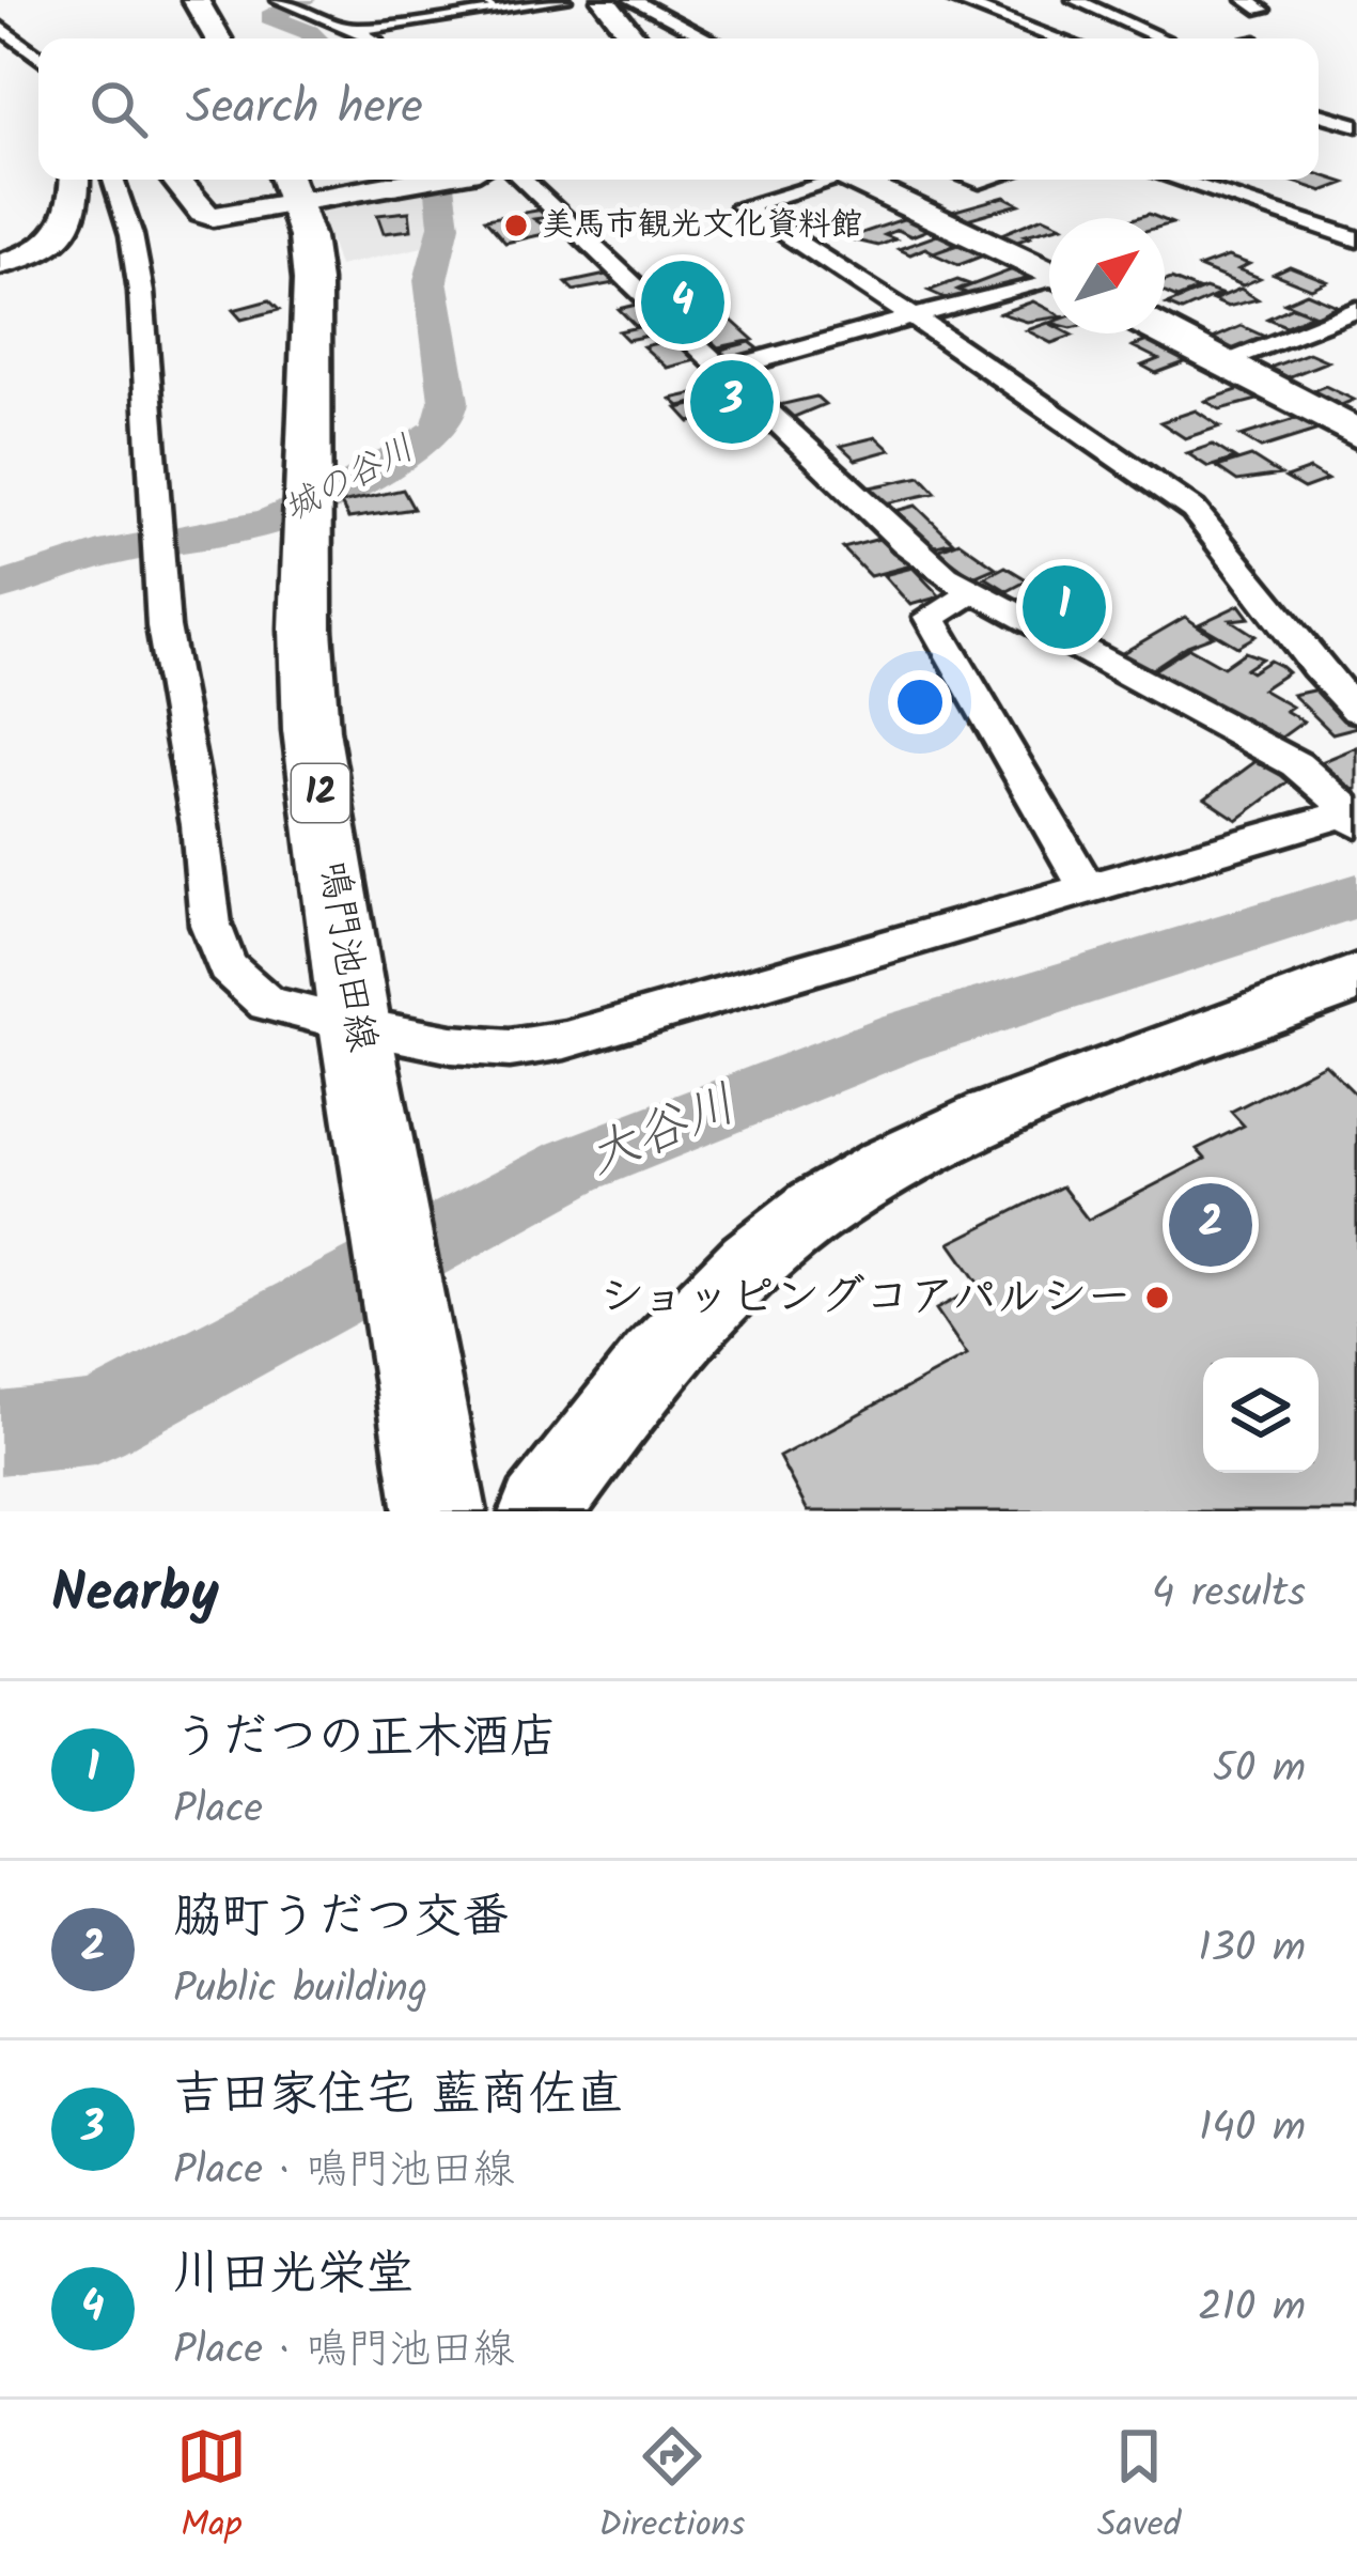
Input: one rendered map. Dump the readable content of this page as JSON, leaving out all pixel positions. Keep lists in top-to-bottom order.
{
  "streets": {
    "main road": ["12", "鳴門池田線"]
  },
  "water": ["城の谷川", "大谷川"],
  "places": ["美馬市観光文化資料館", "ショッピングコアパルシー"],
  "north": "top right",
  "page": {
    "search": "Search here",
    "pins": [
      "4",
      "3",
      "1",
      "2"
    ],
    "heading": ["Nearby", "4 results"],
    "list": [
      {
        "mark": "1",
        "name": "うだつの正木酒店",
        "note": "Place",
        "value": "50 m"
      },
      {
        "mark": "2",
        "name": "脇町うだつ交番",
        "note": "Public building",
        "value": "130 m"
      },
      {
        "mark": "3",
        "name": "吉田家住宅 藍商佐直",
        "note": "Place · 鳴門池田線",
        "value": "140 m"
      },
      {
        "mark": "4",
        "name": "川田光栄堂",
        "note": "Place · 鳴門池田線",
        "value": "210 m"
      }
    ],
    "nav": ["Map", "Directions", "Saved"]
  }
}
